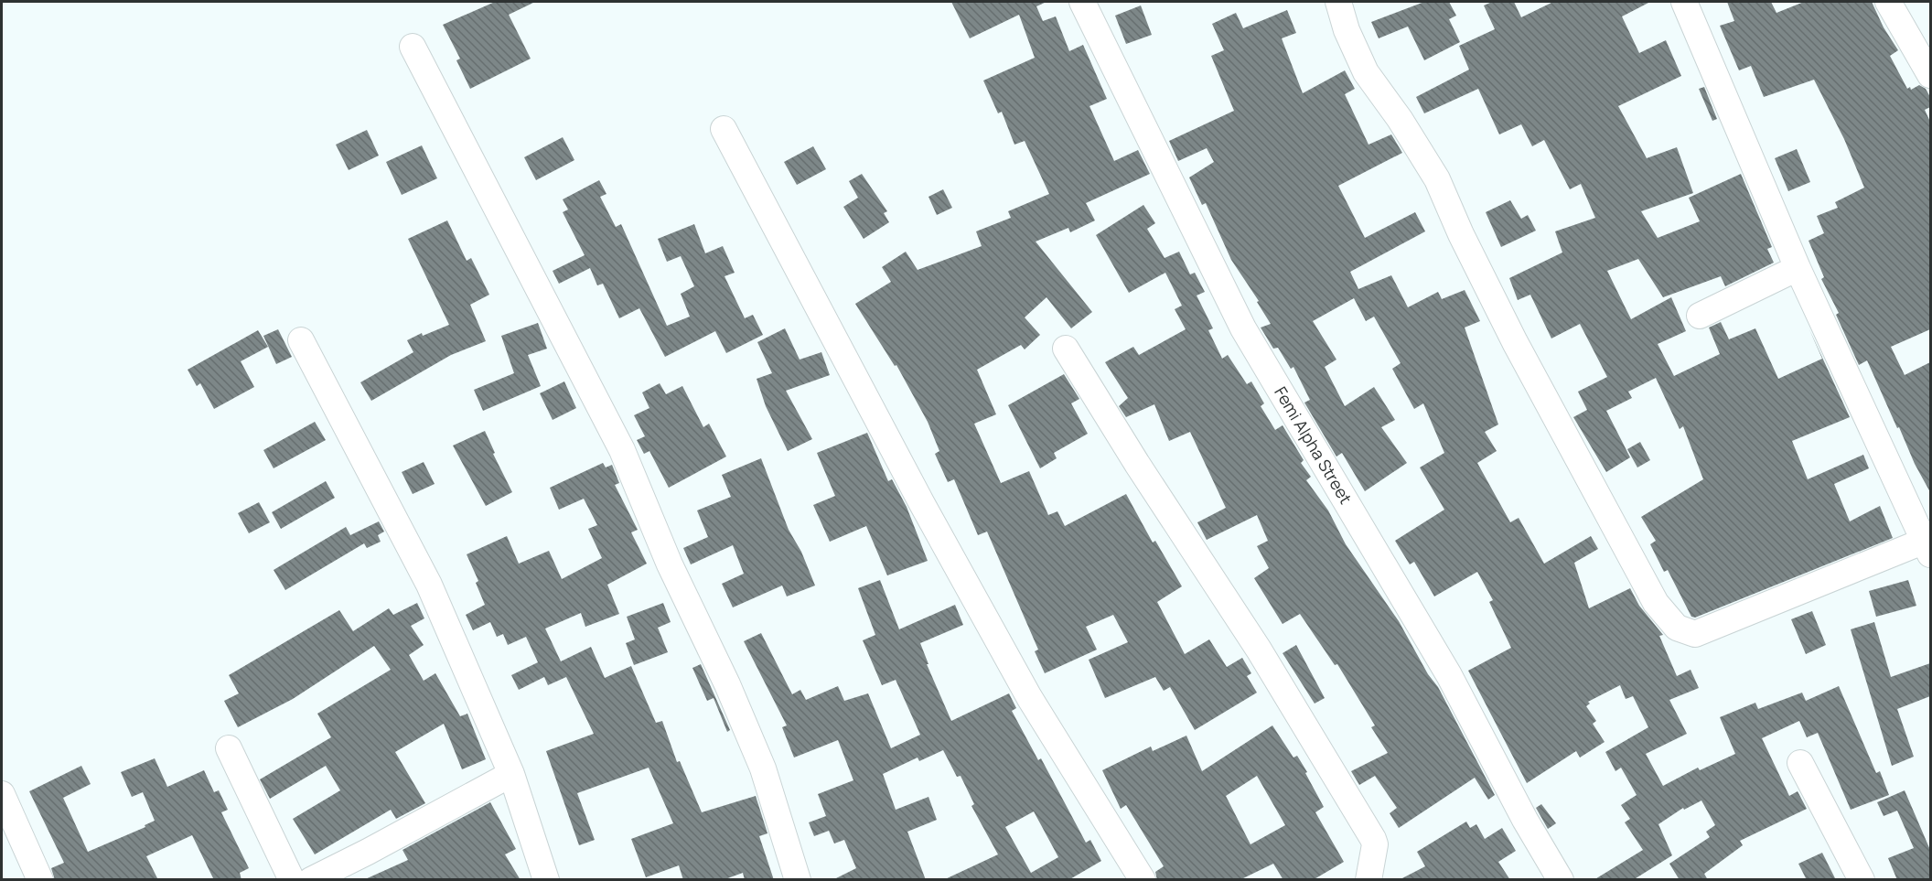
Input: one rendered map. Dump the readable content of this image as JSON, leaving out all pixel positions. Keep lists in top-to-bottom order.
{
  "streets": {
    "street": ["Femi Alpha Street"]
  }
}
